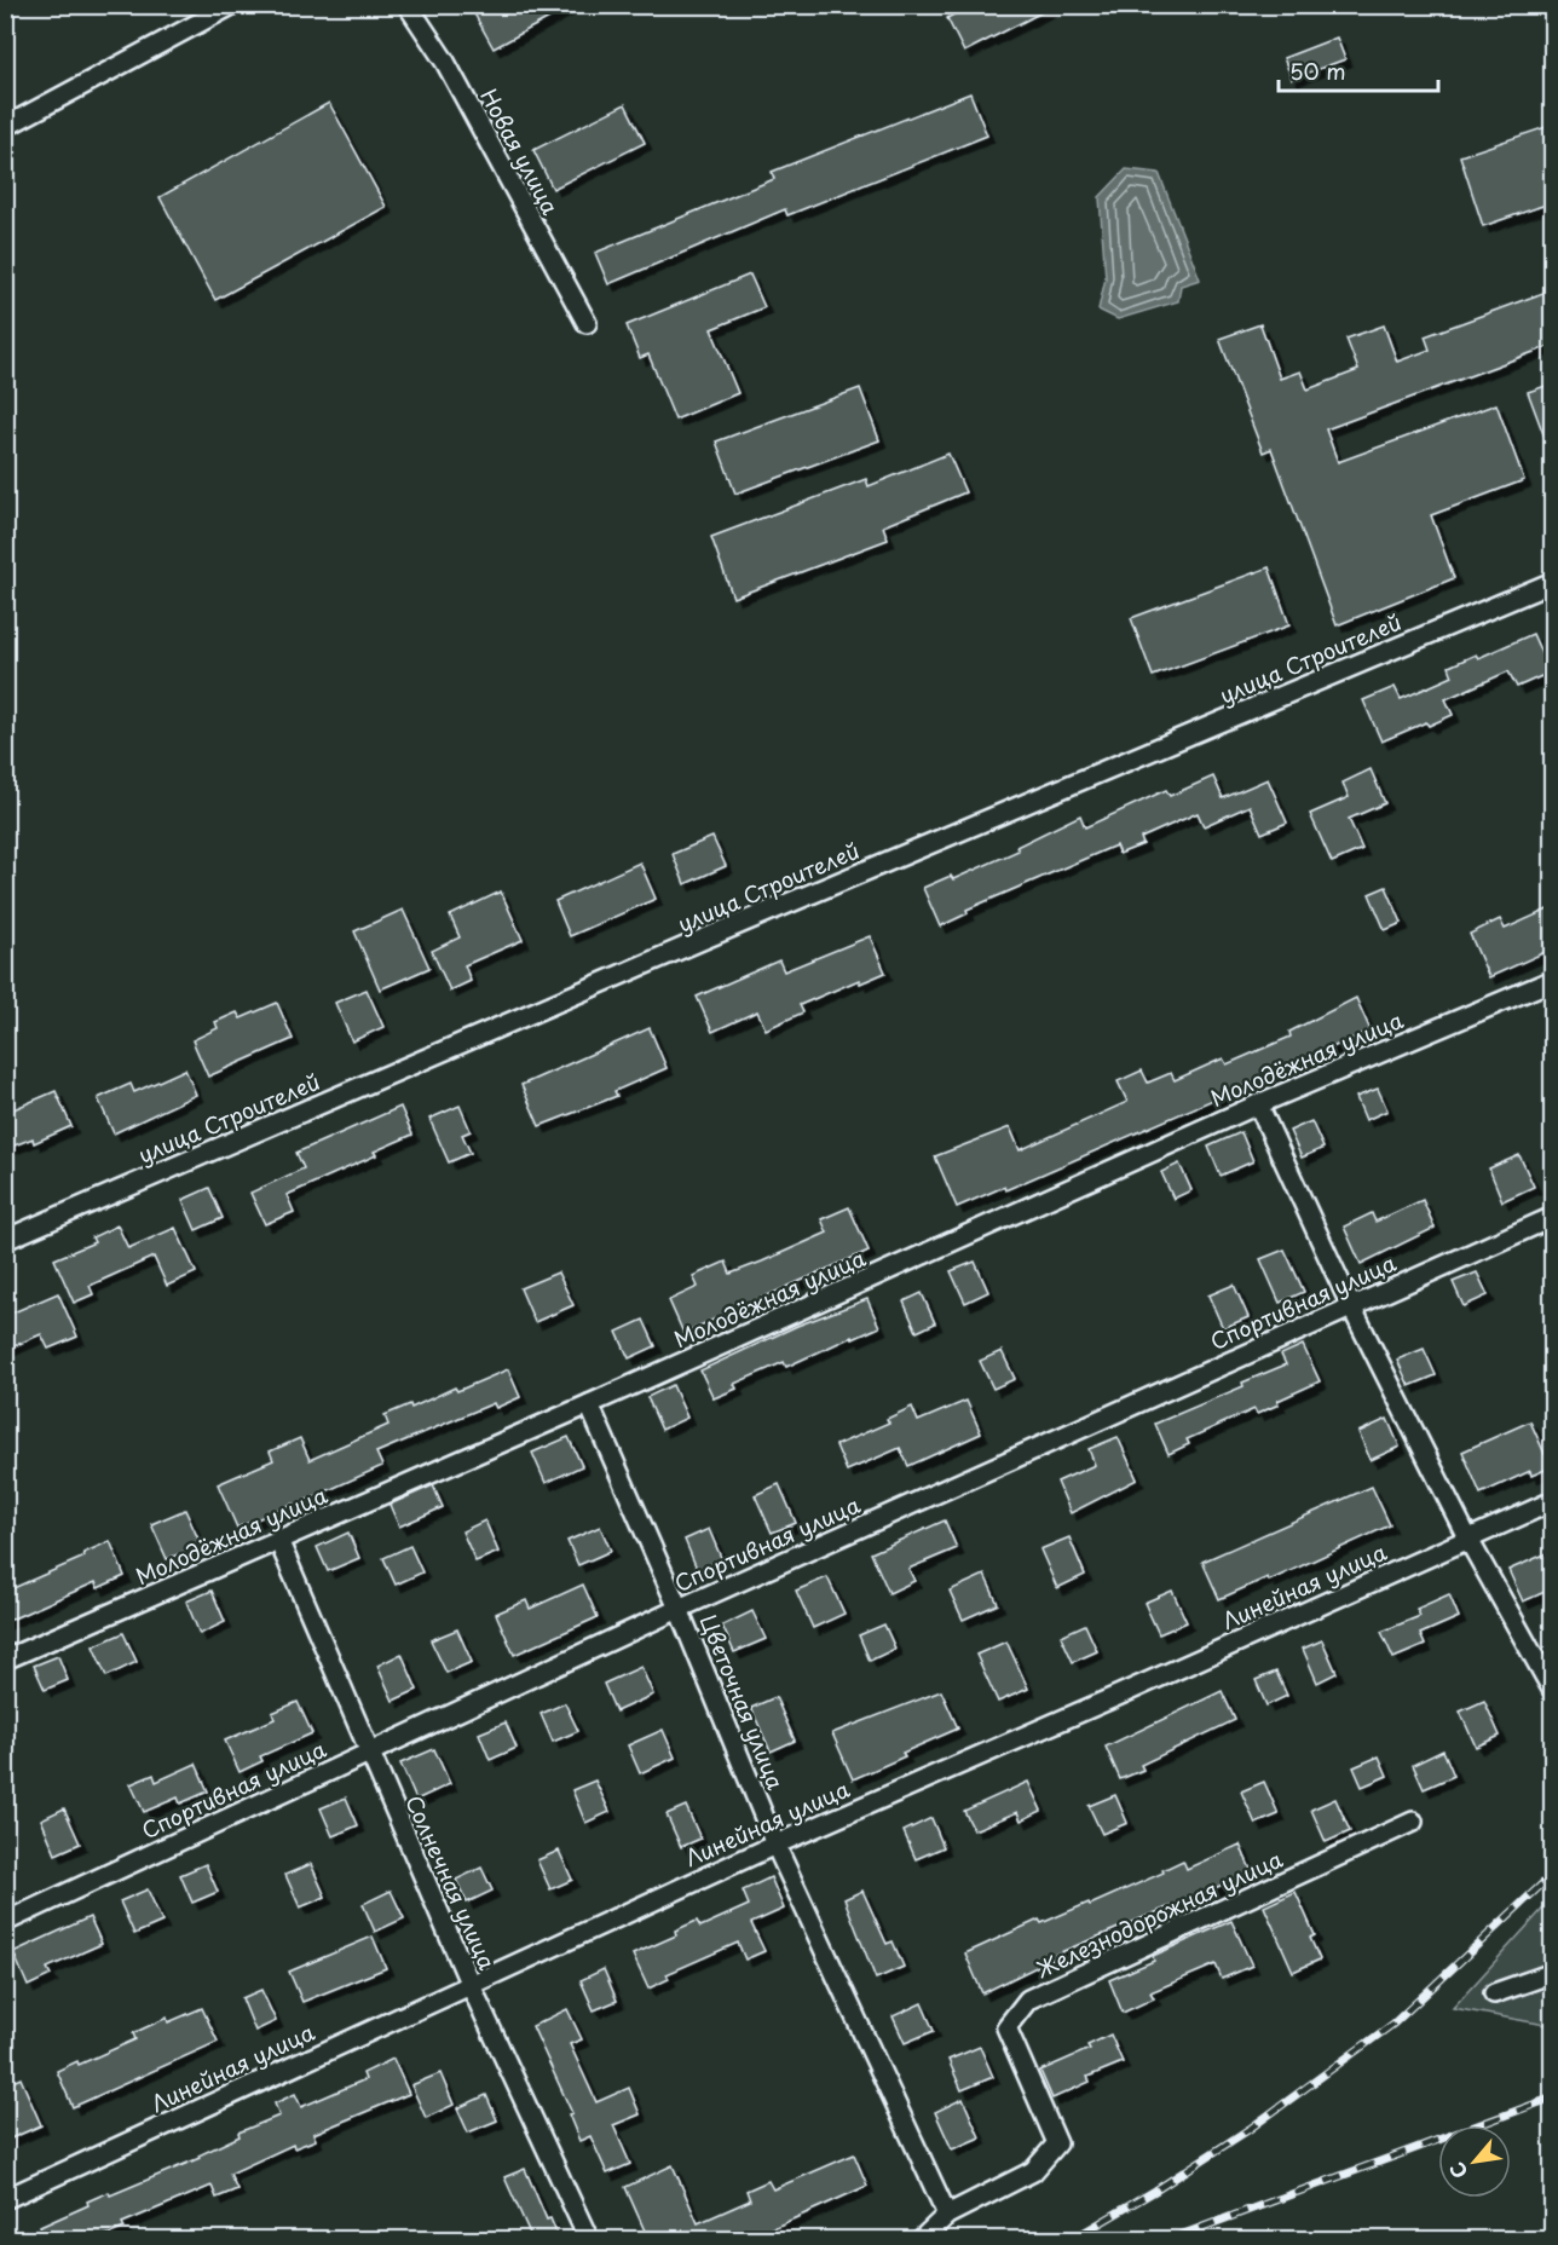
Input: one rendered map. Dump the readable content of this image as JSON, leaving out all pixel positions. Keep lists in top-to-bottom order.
{
  "streets": {
    "street": [
      "Новая улица",
      "улица Строителей",
      "Молодёжная улица",
      "Спортивная улица",
      "Линейная улица",
      "Цветочная улица",
      "Солнечная улица",
      "Железнодорожная улица"
    ]
  },
  "crossings": [
    ["Молодёжная улица", "Цветочная улица"],
    ["Молодёжная улица", "Солнечная улица"],
    ["Спортивная улица", "Цветочная улица"],
    ["Спортивная улица", "Солнечная улица"],
    ["Линейная улица", "Цветочная улица"],
    ["Линейная улица", "Солнечная улица"],
    ["Цветочная улица", "Железнодорожная улица"]
  ],
  "scale_bar": "50 m",
  "north": "bottom left"
}
